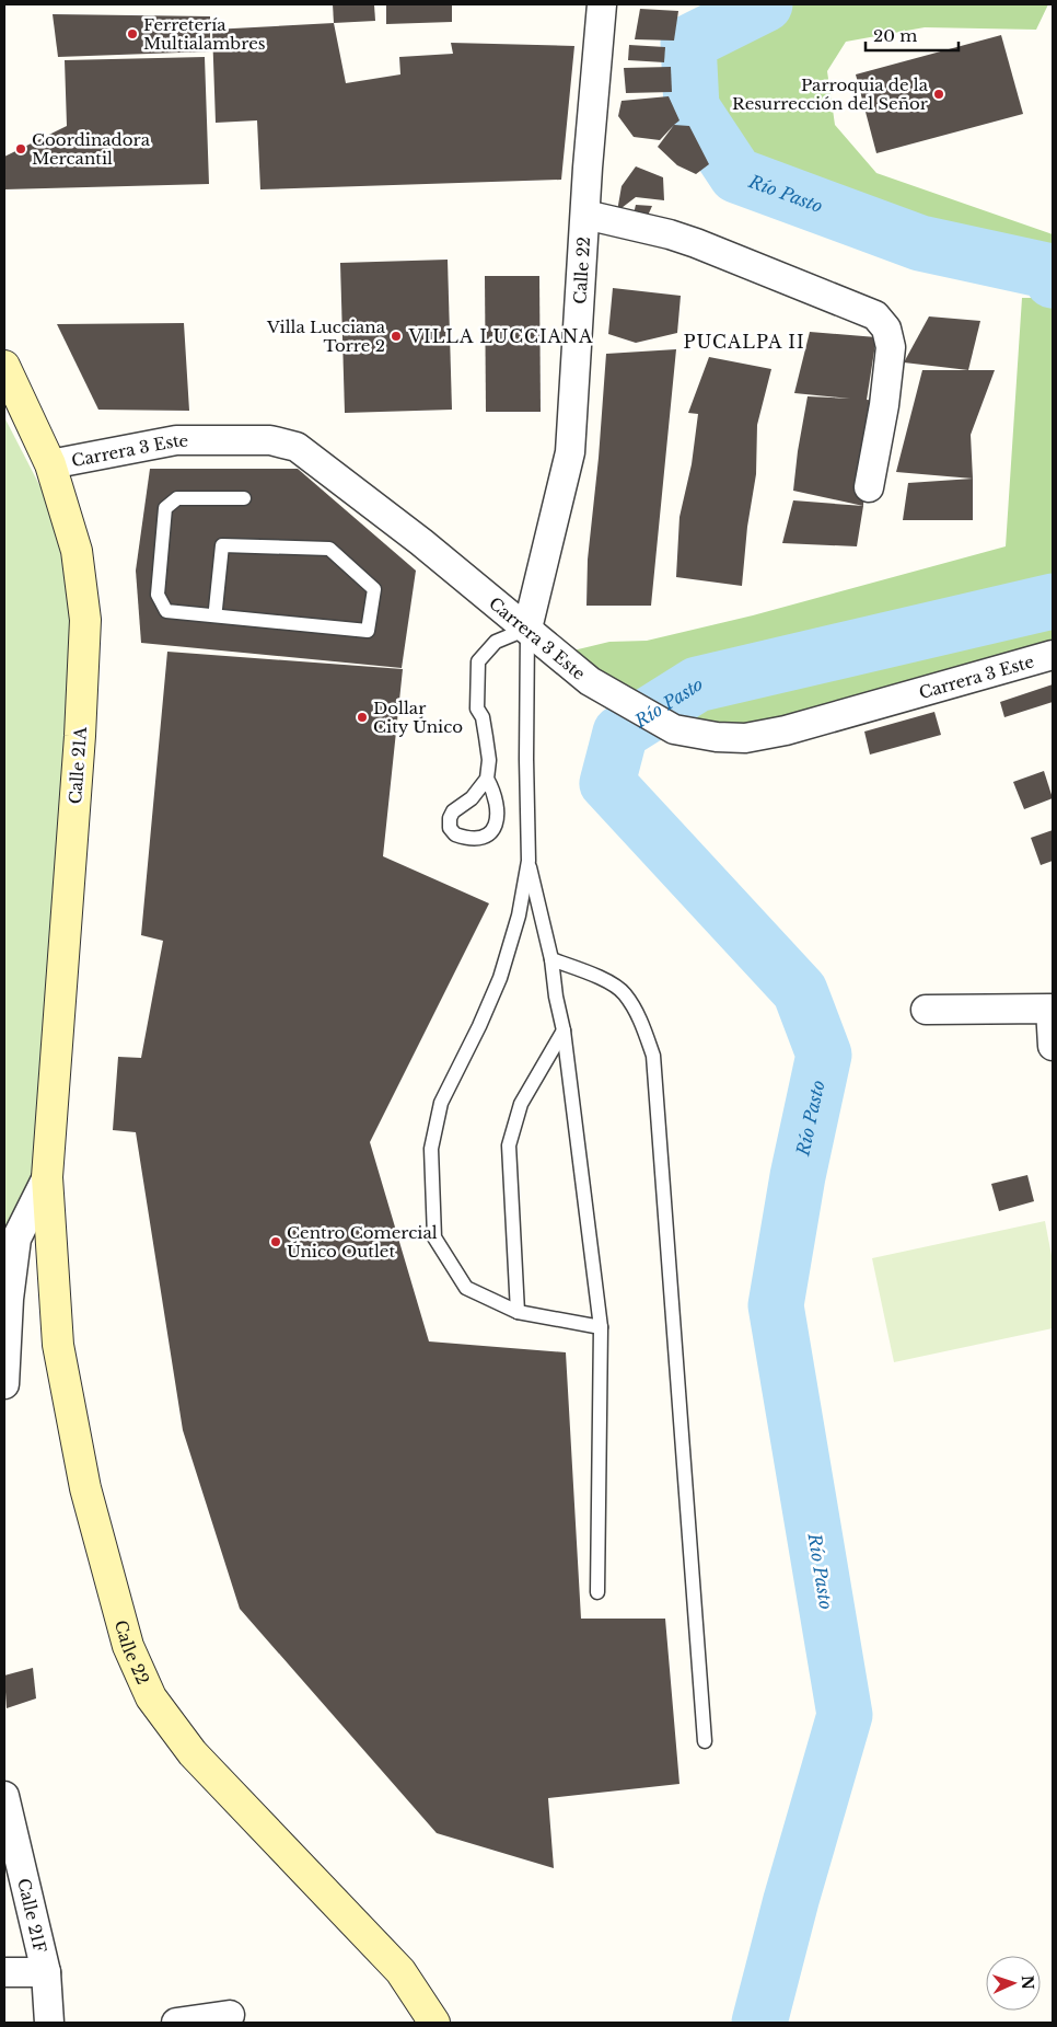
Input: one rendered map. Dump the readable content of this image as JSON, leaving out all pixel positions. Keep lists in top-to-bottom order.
{
  "streets": {
    "main road": ["Calle 22", "Calle 21A"],
    "street": ["Carrera 3 Este", "Calle 21F"]
  },
  "crossings": [
    ["Calle 22", "Carrera 3 Este"],
    ["Calle 22", "Calle 21A"],
    ["Carrera 3 Este", "Calle 21A"]
  ],
  "districts": ["VILLA LUCCIANA", "PUCALPA II"],
  "water": ["Río Pasto"],
  "places": [
    "Ferretería Multialambres",
    "Parroquia de la Resurrección del Señor",
    "Coordinadora Mercantil",
    "Villa Lucciana Torre 2",
    "Dollar City Único",
    "Centro Comercial Único Outlet"
  ],
  "scale_bar": "20 m",
  "north": "right"
}
